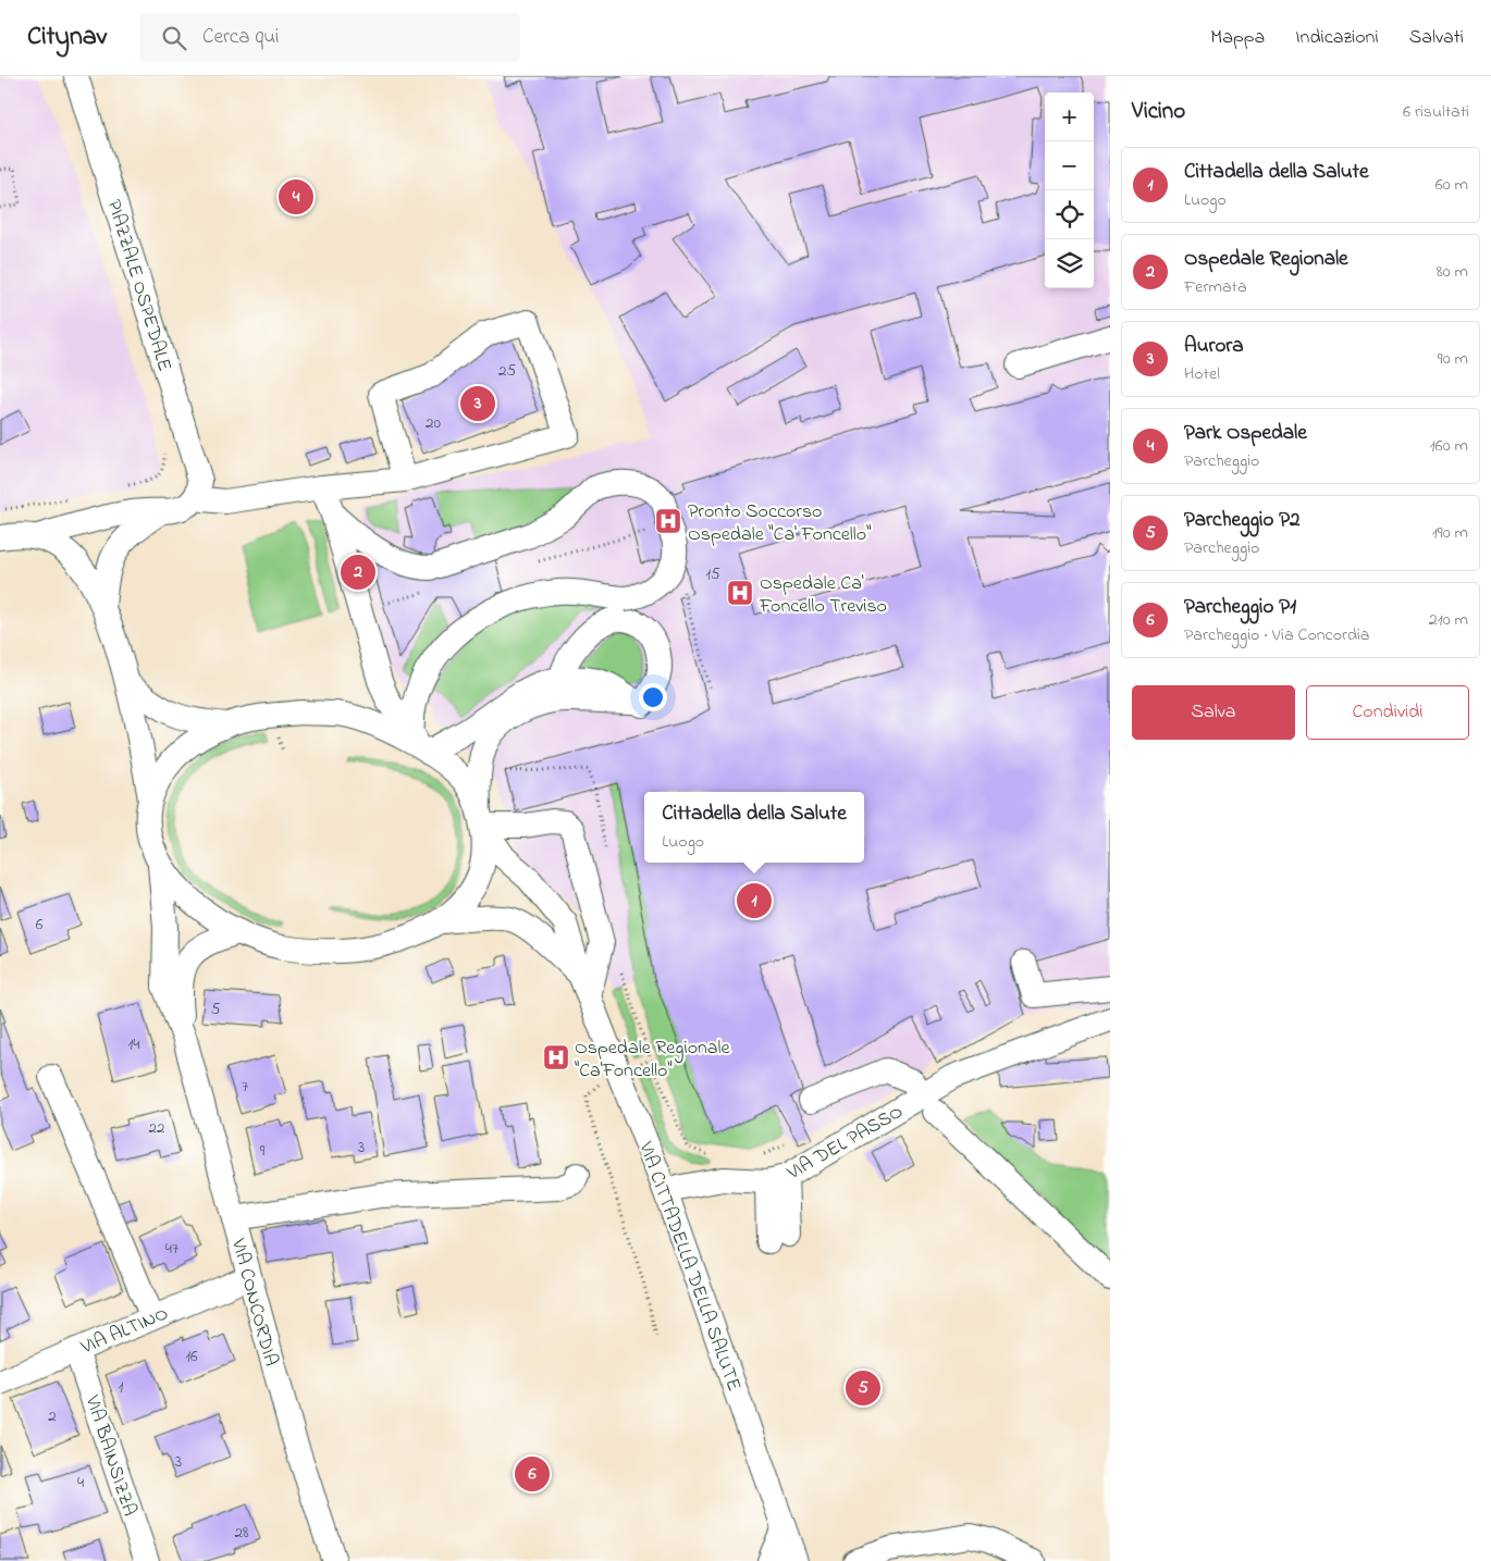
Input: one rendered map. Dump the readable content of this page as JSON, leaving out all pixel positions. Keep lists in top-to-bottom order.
{
  "streets": {
    "street": [
      "PIAZZALE OSPEDALE",
      "VIA DEL PASSO",
      "VIA CITTADELLA DELLA SALUTE",
      "VIA CONCORDIA",
      "VIA ALTINO",
      "VIA BAINSIZZA"
    ]
  },
  "crossings": [
    ["VIA DEL PASSO", "VIA CITTADELLA DELLA SALUTE"],
    ["VIA CONCORDIA", "VIA ALTINO"],
    ["VIA ALTINO", "VIA BAINSIZZA"]
  ],
  "places": {
    "hospital": ["Pronto Soccorso Ospedale \"Ca' Foncello\"", "Ospedale Ca' Foncello Treviso", "Ospedale Regionale \"Ca'Foncello\""]
  },
  "house_numbers": [
    "25",
    "20",
    "15",
    "6",
    "5",
    "14",
    "7",
    "22",
    "3",
    "9",
    "47",
    "16",
    "1",
    "2",
    "3",
    "4",
    "28"
  ],
  "page": {
    "header": "Citynav",
    "search": "Cerca qui",
    "nav": ["Mappa", "Indicazioni", "Salvati"],
    "heading": ["Vicino", "6 risultati"],
    "map_buttons": ["+", "−"],
    "list": [
      {
        "mark": "1",
        "name": "Cittadella della Salute",
        "note": "Luogo",
        "value": "60 m"
      },
      {
        "mark": "2",
        "name": "Ospedale Regionale",
        "note": "Fermata",
        "value": "80 m"
      },
      {
        "mark": "3",
        "name": "Aurora",
        "note": "Hotel",
        "value": "90 m"
      },
      {
        "mark": "4",
        "name": "Park Ospedale",
        "note": "Parcheggio",
        "value": "160 m"
      },
      {
        "mark": "5",
        "name": "Parcheggio P2",
        "note": "Parcheggio",
        "value": "190 m"
      },
      {
        "mark": "6",
        "name": "Parcheggio P1",
        "note": "Parcheggio · Via Concordia",
        "value": "210 m"
      }
    ],
    "pins": [
      "4",
      "3",
      "2",
      "1",
      "5",
      "6"
    ],
    "buttons": ["Salva", "Condividi"],
    "popup": ["Cittadella della Salute", "Luogo"]
  }
}
